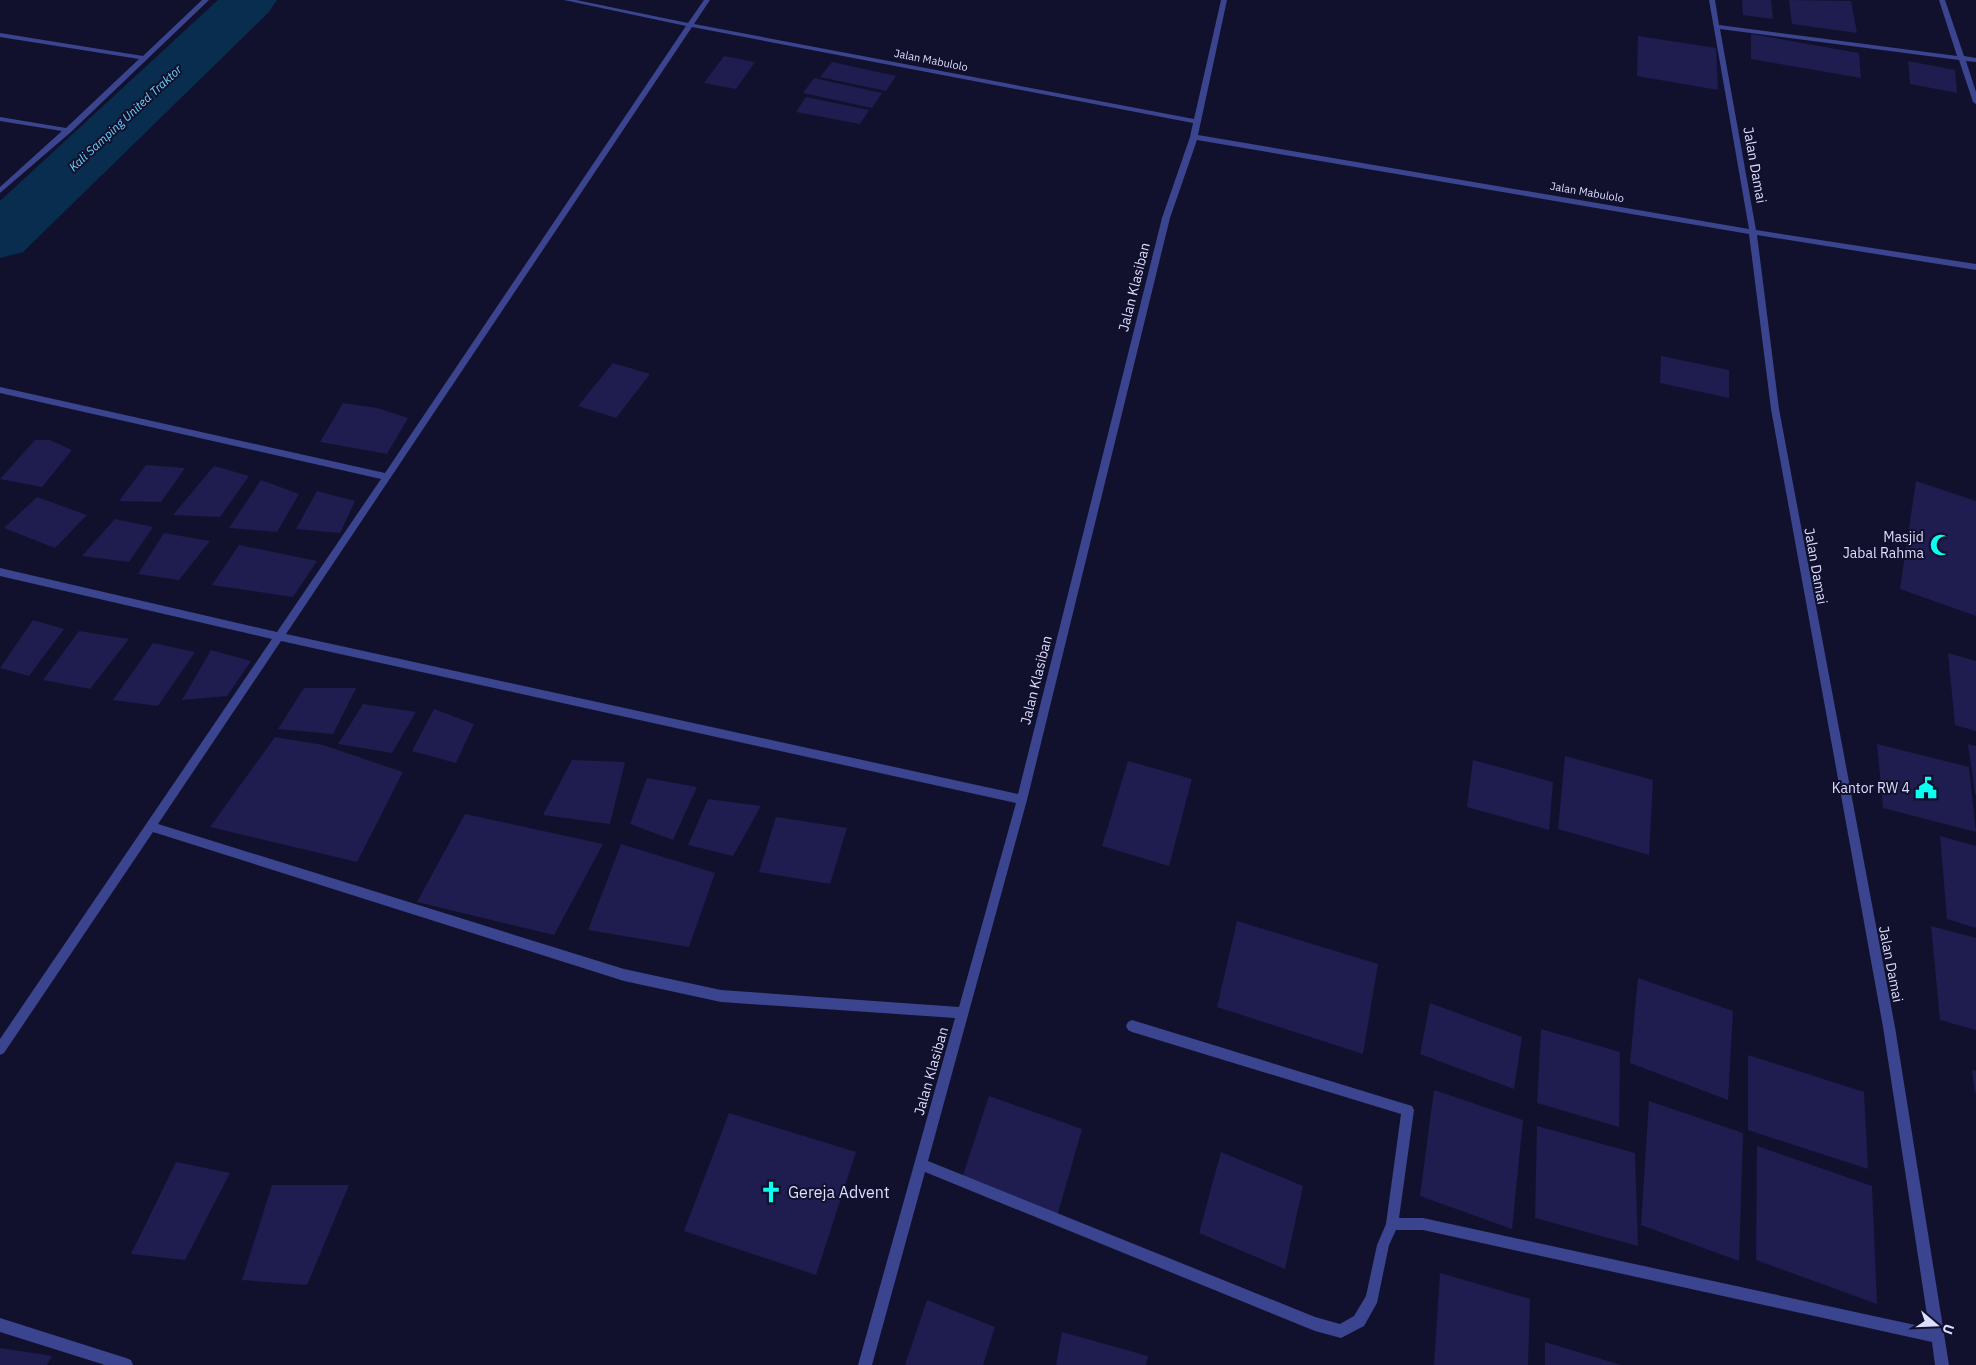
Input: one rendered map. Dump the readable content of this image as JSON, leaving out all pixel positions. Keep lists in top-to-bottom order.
{
  "streets": {
    "street": ["Jalan Mabulolo", "Jalan Damai", "Jalan Klasiban"]
  },
  "crossings": [
    ["Jalan Mabulolo", "Jalan Damai"],
    ["Jalan Mabulolo", "Jalan Klasiban"]
  ],
  "water": ["Kali Samping United Traktor"],
  "places": {
    "mosque": ["Masjid Jabal Rahma"],
    "public building": ["Kantor RW 4"],
    "church": ["Gereja Advent"]
  },
  "north": "right"
}
